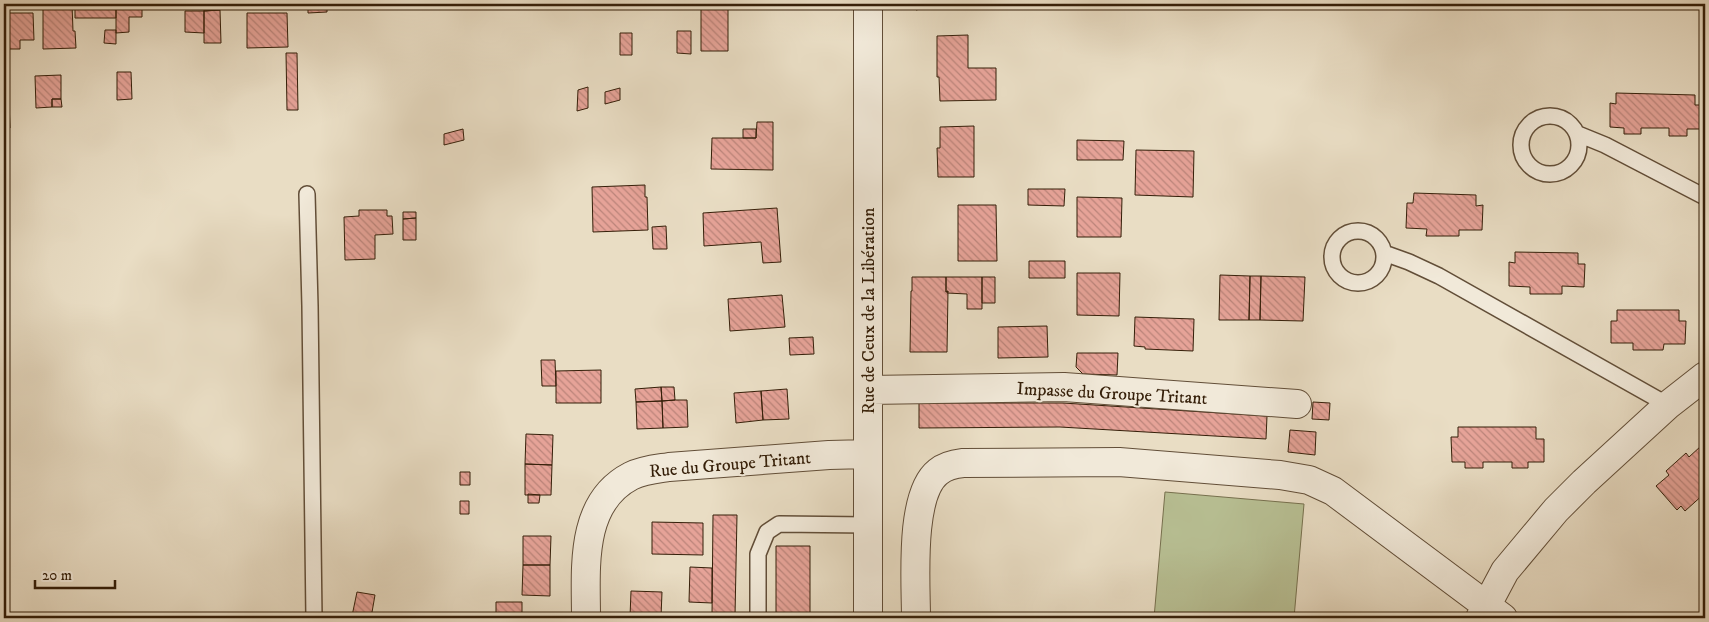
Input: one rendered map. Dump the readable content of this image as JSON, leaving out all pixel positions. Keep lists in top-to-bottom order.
{
  "streets": {
    "street": ["Rue de Ceux de la Libération", "Impasse du Groupe Tritant", "Rue du Groupe Tritant"]
  },
  "crossings": [
    ["Rue de Ceux de la Libération", "Impasse du Groupe Tritant"],
    ["Rue de Ceux de la Libération", "Rue du Groupe Tritant"]
  ],
  "scale_bar": "20 m"
}
